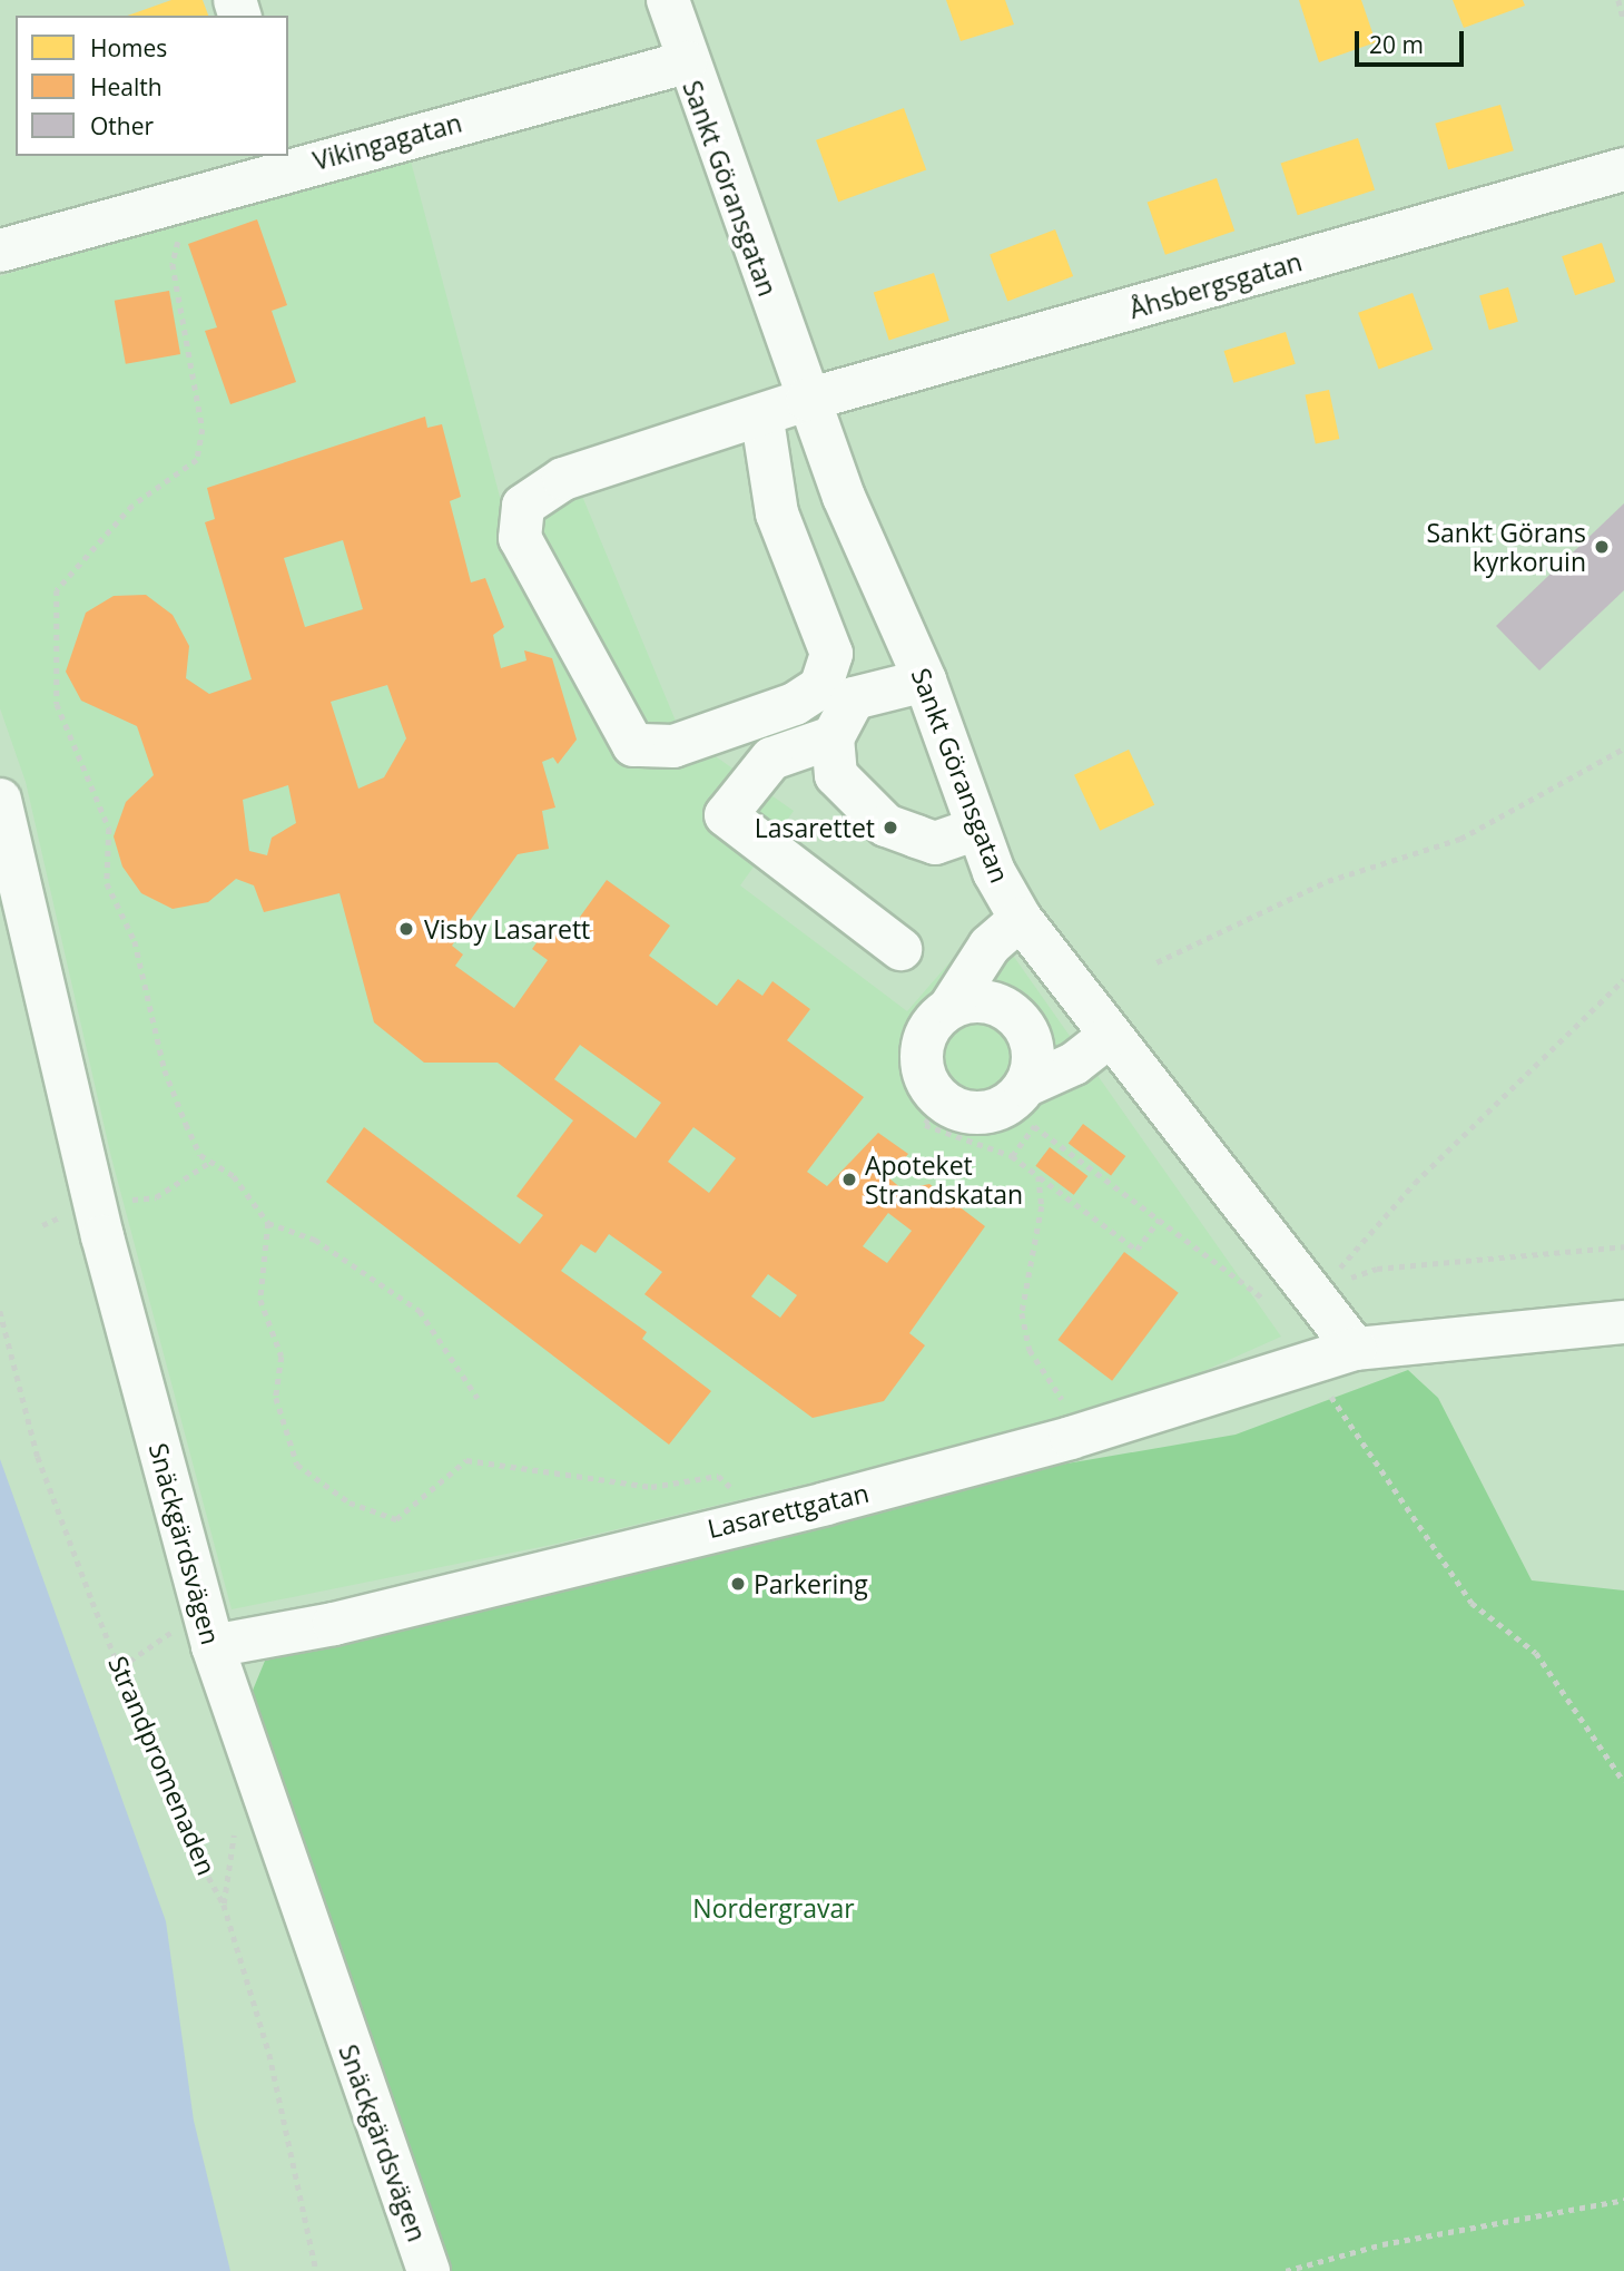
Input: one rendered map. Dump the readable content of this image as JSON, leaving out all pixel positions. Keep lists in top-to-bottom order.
{
  "streets": {
    "street": [
      "Vikingagatan",
      "Sankt Göransgatan",
      "Åhsbergsgatan",
      "Lasarettgatan",
      "Snäckgärdsvägen"
    ],
    "path": ["Strandpromenaden"]
  },
  "crossings": [
    ["Vikingagatan", "Sankt Göransgatan"],
    ["Sankt Göransgatan", "Åhsbergsgatan"],
    ["Sankt Göransgatan", "Lasarettgatan"],
    ["Lasarettgatan", "Snäckgärdsvägen"]
  ],
  "parks": ["Nordergravar"],
  "places": [
    "Sankt Görans kyrkoruin",
    "Lasarettet",
    "Visby Lasarett",
    "Apoteket Strandskatan",
    "Parkering"
  ],
  "legend": ["Homes", "Health", "Other"],
  "scale_bar": "20 m"
}
